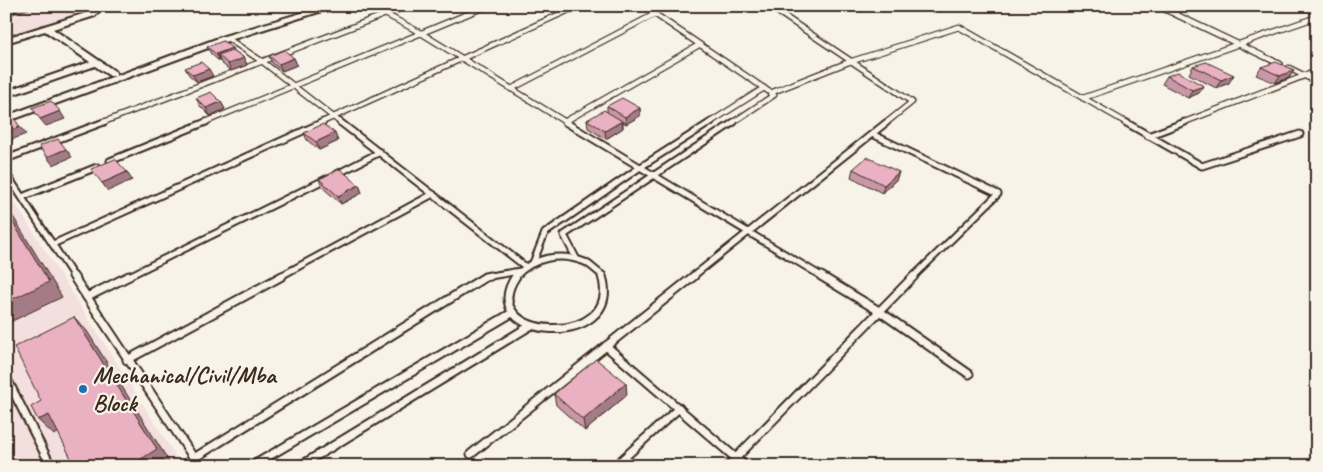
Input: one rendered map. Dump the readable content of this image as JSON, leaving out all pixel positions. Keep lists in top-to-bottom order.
{
  "places": ["Mechanical/Civil/Mba Block"]
}
